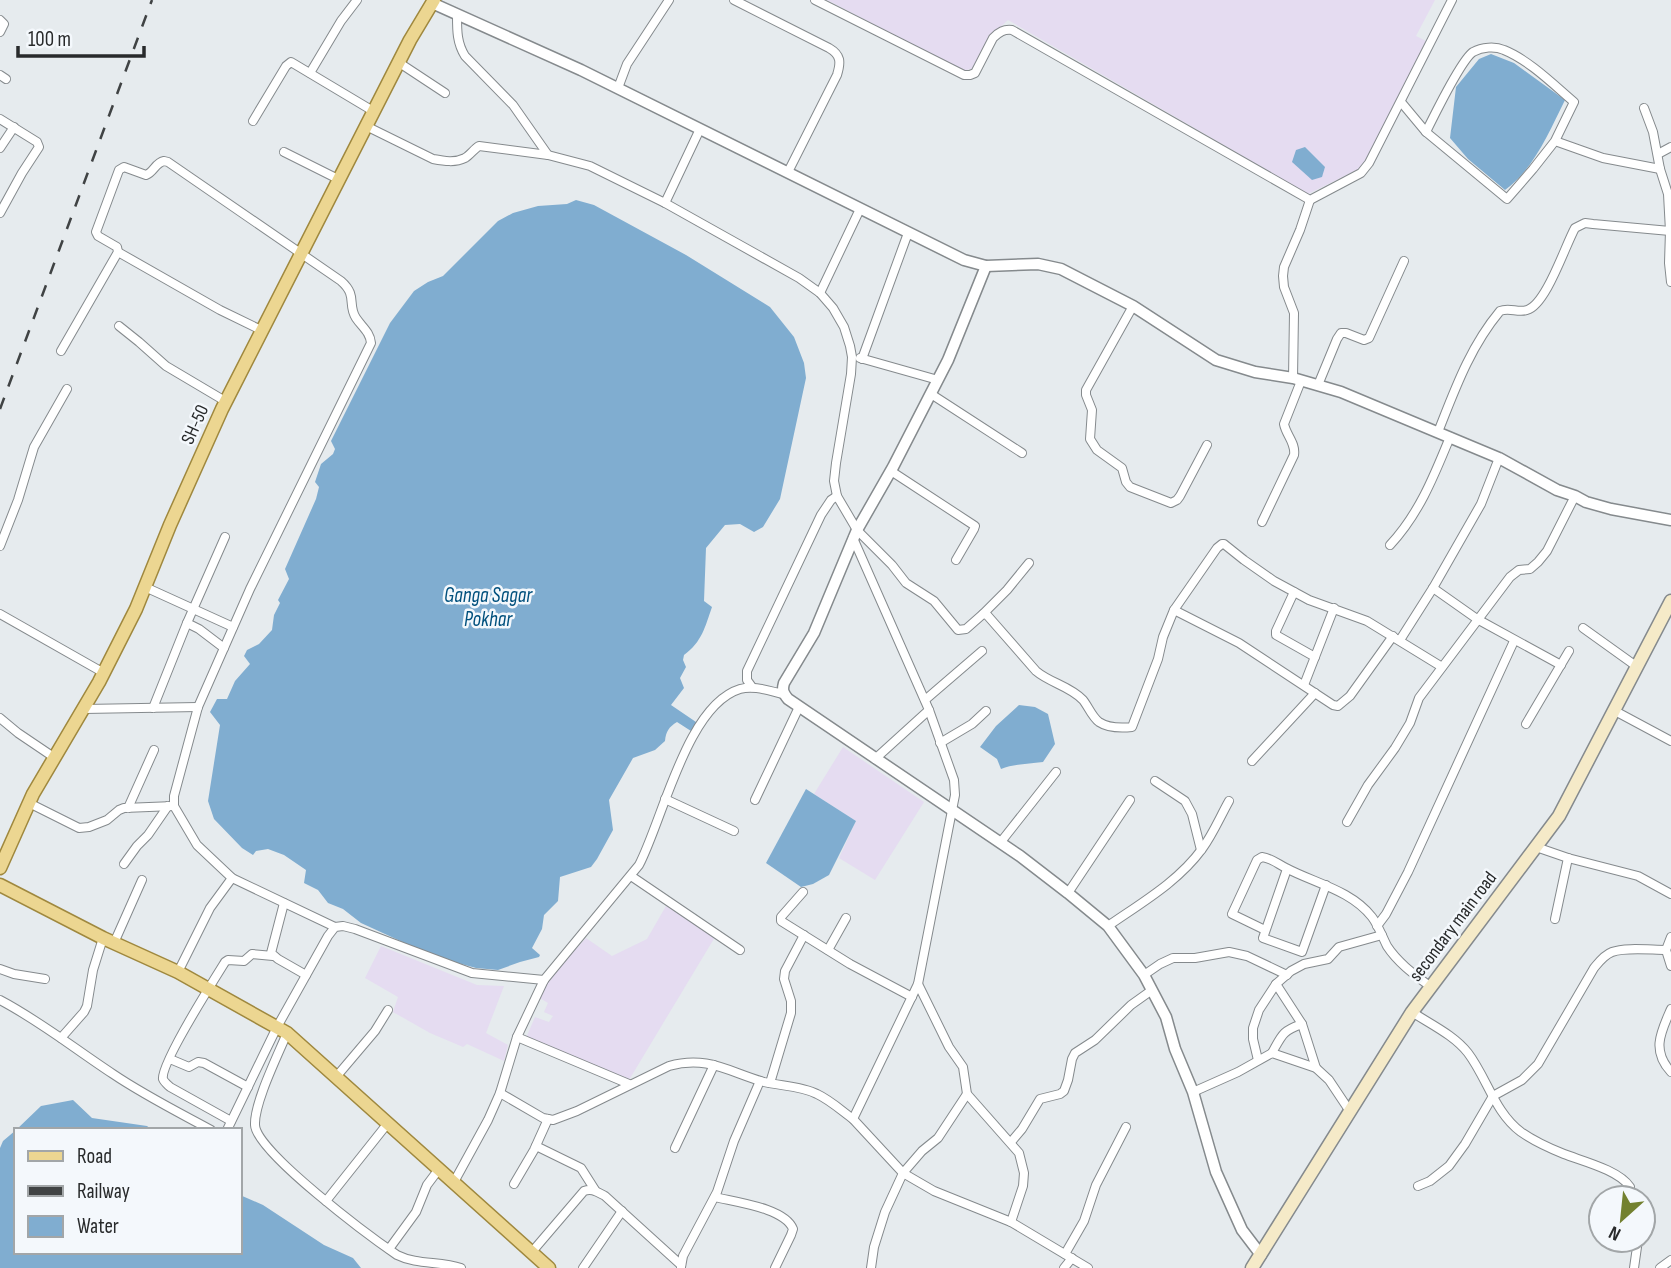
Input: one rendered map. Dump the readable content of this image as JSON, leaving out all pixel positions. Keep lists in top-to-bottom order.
{
  "streets": {
    "main road": ["SH-50", "secondary main road"]
  },
  "water": ["Ganga Sagar Pokhar"],
  "legend": ["Road", "Railway", "Water"],
  "scale_bar": "100 m",
  "north": "bottom left"
}
